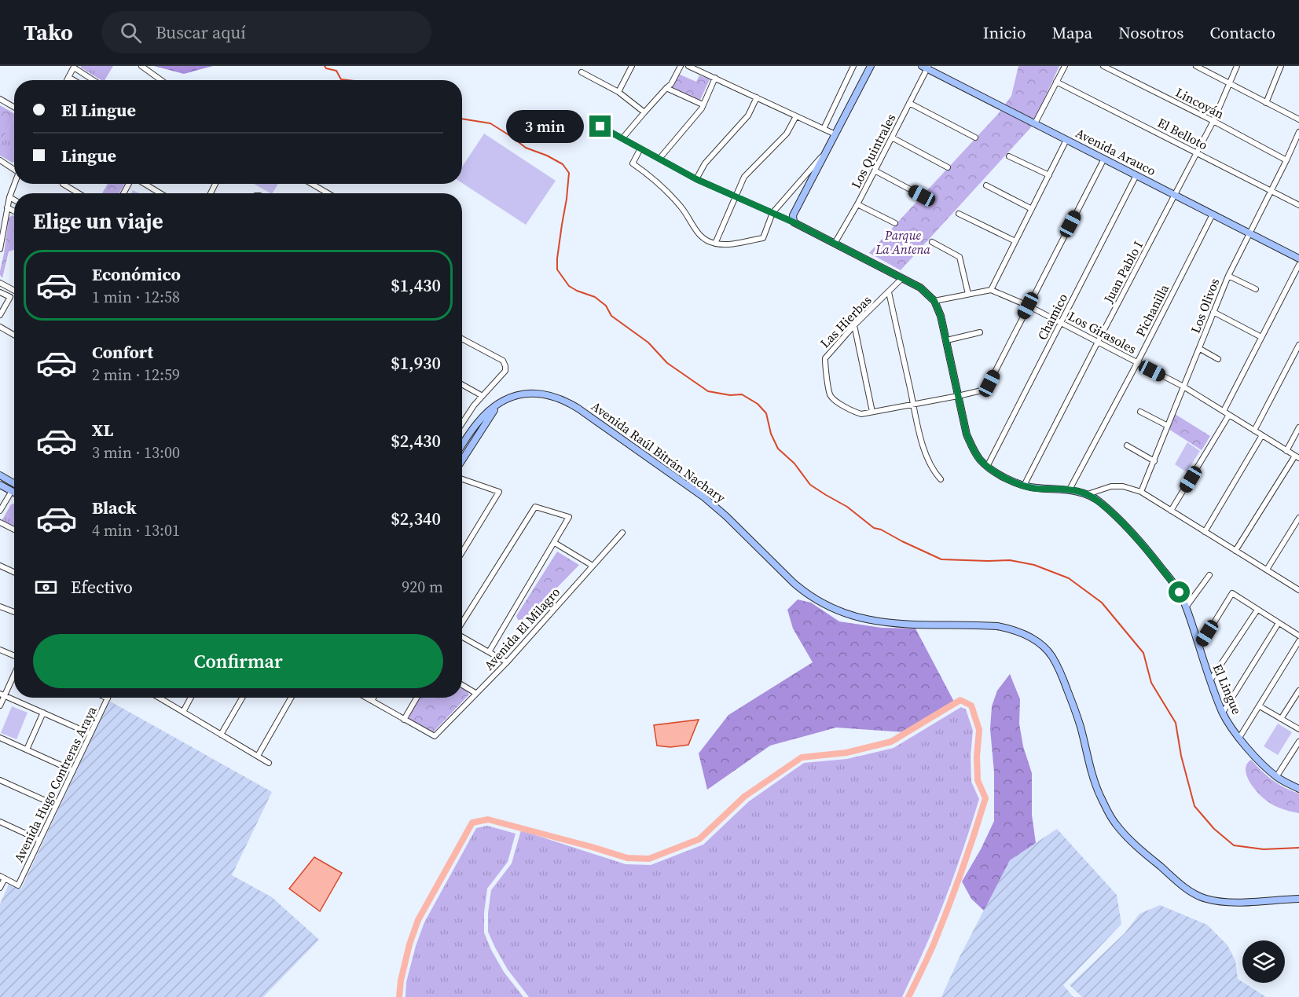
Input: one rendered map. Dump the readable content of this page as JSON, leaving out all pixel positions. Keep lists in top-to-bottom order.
{
  "streets": {
    "street": [
      "Lincoyán",
      "El Belloto",
      "Los Quintrales",
      "Avenida Arauco",
      "Juan Pablo I",
      "Los Olivos",
      "Pichanilla",
      "Chamico",
      "Las Hierbas",
      "Los Girasoles",
      "Avenida Raúl Bitrán Nachary",
      "Avenida El Milagro",
      "El Lingue",
      "Avenida Hugo Contreras Araya"
    ]
  },
  "crossings": [
    ["Lincoyán", "Juan Pablo I"],
    ["Lincoyán", "Los Olivos"],
    ["El Belloto", "Juan Pablo I"],
    ["El Belloto", "Los Olivos"],
    ["Los Quintrales", "Avenida Arauco"],
    ["Avenida Arauco", "Juan Pablo I"],
    ["Avenida Arauco", "Los Olivos"],
    ["Avenida Arauco", "Pichanilla"],
    ["Avenida Arauco", "Chamico"],
    ["Avenida Arauco", "Las Hierbas"],
    ["Juan Pablo I", "Los Girasoles"],
    ["Juan Pablo I", "El Lingue"],
    ["Los Olivos", "Los Girasoles"],
    ["Pichanilla", "Los Girasoles"],
    ["Pichanilla", "El Lingue"],
    ["Chamico", "Los Girasoles"],
    ["Chamico", "El Lingue"],
    ["Las Hierbas", "Los Girasoles"],
    ["Las Hierbas", "El Lingue"]
  ],
  "parks": ["Parque La Antena"],
  "page": {
    "header": "Tako",
    "search": "Buscar aquí",
    "nav": [
      "Inicio",
      "Mapa",
      "Nosotros",
      "Contacto"
    ],
    "banner": ["El Lingue", "Lingue"],
    "bubble": "3 min",
    "heading": "Elige un viaje",
    "list": [
      {
        "name": "Económico",
        "note": "1 min · 12:58",
        "value": "$1,430"
      },
      {
        "name": "Confort",
        "note": "2 min · 12:59",
        "value": "$1,930"
      },
      {
        "name": "XL",
        "note": "3 min · 13:00",
        "value": "$2,430"
      },
      {
        "name": "Black",
        "note": "4 min · 13:01",
        "value": "$2,340"
      }
    ],
    "pay": ["Efectivo", "920 m"],
    "buttons": "Confirmar"
  }
}
